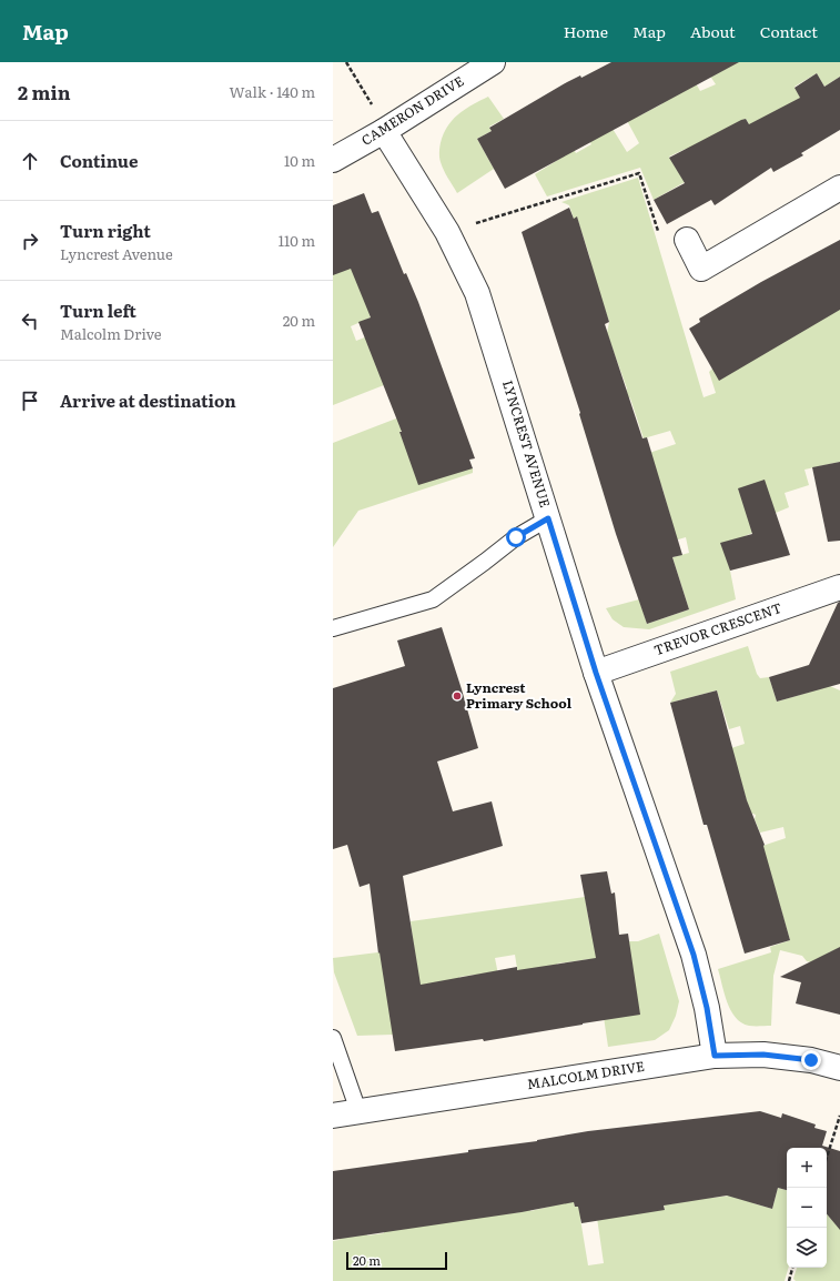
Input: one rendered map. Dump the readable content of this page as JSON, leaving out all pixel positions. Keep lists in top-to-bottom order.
{
  "streets": {
    "street": [
      "CAMERON DRIVE",
      "LYNCREST AVENUE",
      "TREVOR CRESCENT",
      "MALCOLM DRIVE"
    ]
  },
  "crossings": [
    ["CAMERON DRIVE", "LYNCREST AVENUE"],
    ["LYNCREST AVENUE", "TREVOR CRESCENT"],
    ["LYNCREST AVENUE", "MALCOLM DRIVE"]
  ],
  "places": ["Lyncrest Primary School"],
  "scale_bar": "20 m",
  "page": {
    "header": "Map",
    "nav": [
      "Home",
      "Map",
      "About",
      "Contact"
    ],
    "heading": ["2 min", "Walk · 140 m"],
    "list": [
      ["Continue", "10 m"],
      ["Turn right", "Lyncrest Avenue", "110 m"],
      ["Turn left", "Malcolm Drive", "20 m"],
      "Arrive at destination"
    ],
    "map_buttons": ["+", "−"],
    "scale": "20 m"
  }
}
